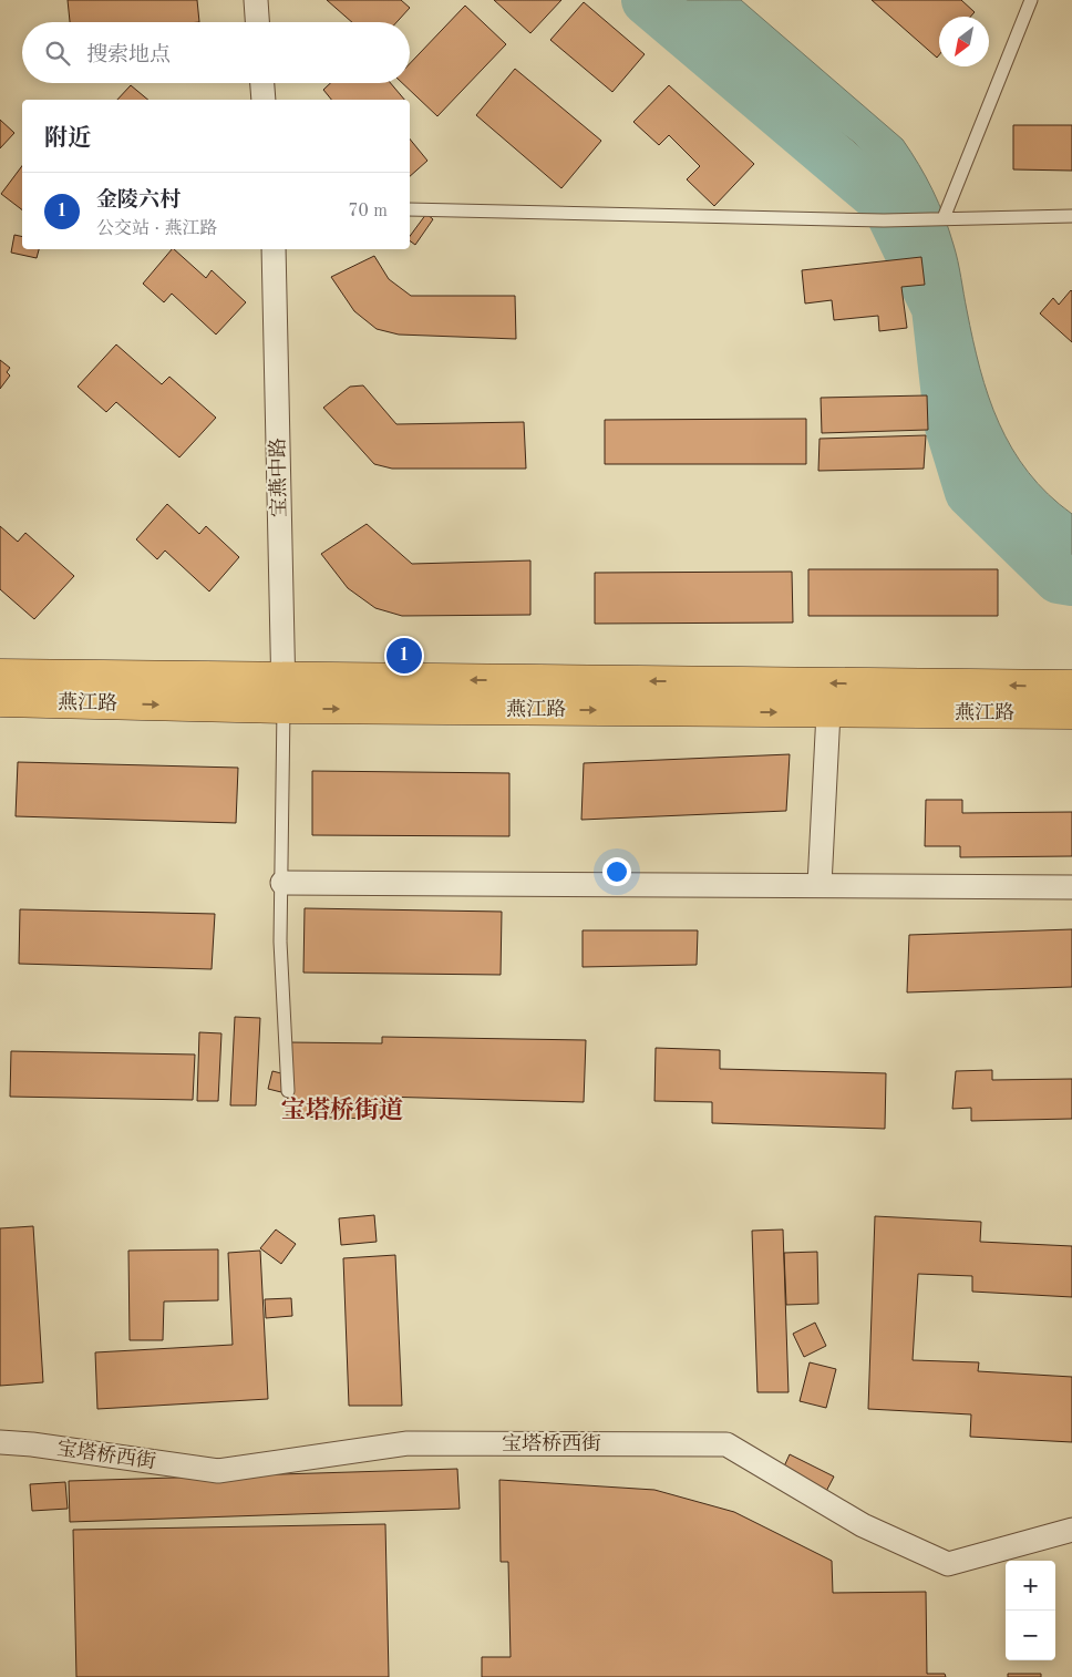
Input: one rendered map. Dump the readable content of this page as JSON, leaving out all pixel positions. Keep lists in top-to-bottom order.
{
  "streets": {
    "main road": ["燕江路"],
    "street": ["宝燕中路", "宝塔桥西街"]
  },
  "crossings": [
    ["宝燕中路", "燕江路"]
  ],
  "districts": ["宝塔桥街道"],
  "north": "bottom left",
  "page": {
    "search": "搜索地点",
    "heading": "附近",
    "list": [
      {
        "mark": "1",
        "name": "金陵六村",
        "note": "公交站 · 燕江路",
        "value": "70 m"
      }
    ],
    "pins": "1",
    "map_buttons": ["+", "−"]
  }
}
